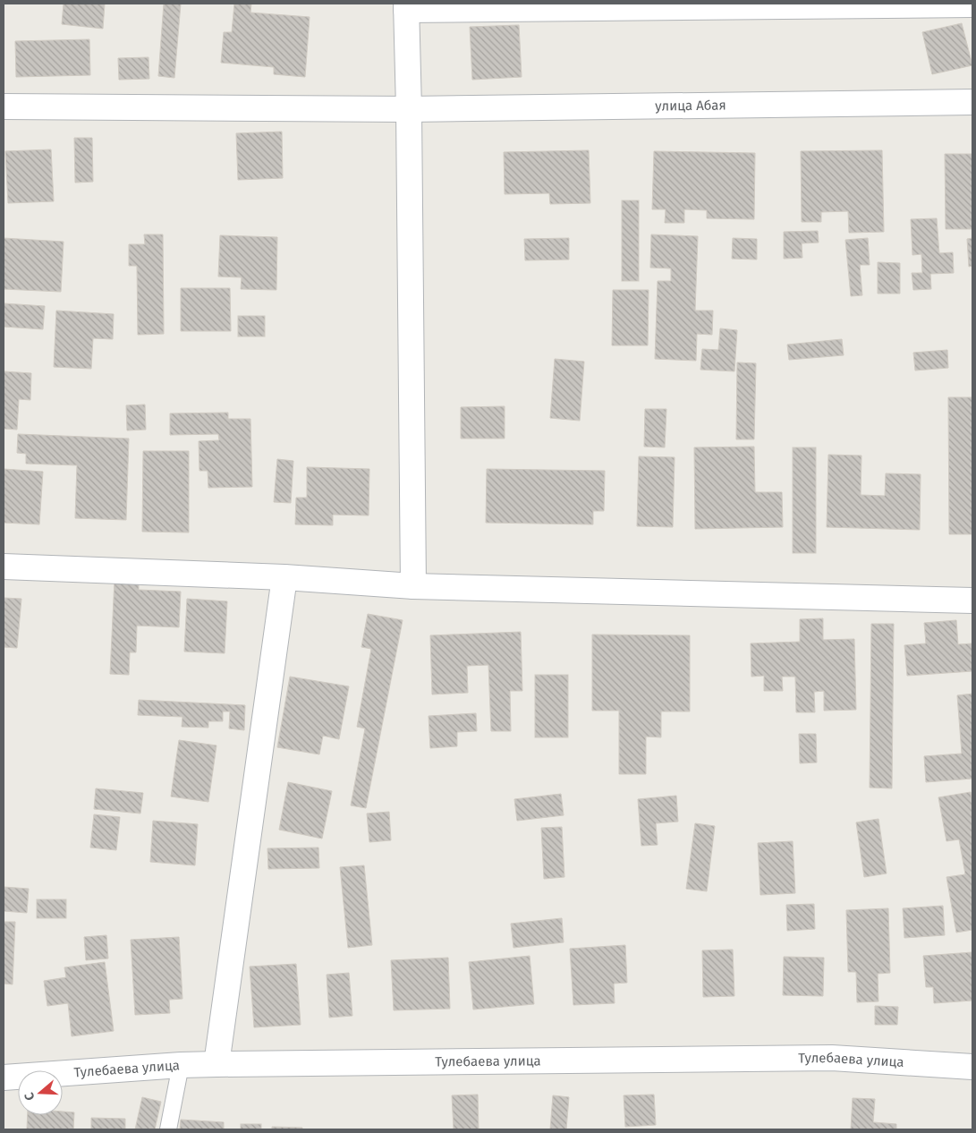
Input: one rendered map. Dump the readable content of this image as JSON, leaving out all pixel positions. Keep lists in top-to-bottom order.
{
  "streets": {
    "street": ["улица Абая", "Тулебаева улица"]
  },
  "north": "left"
}
